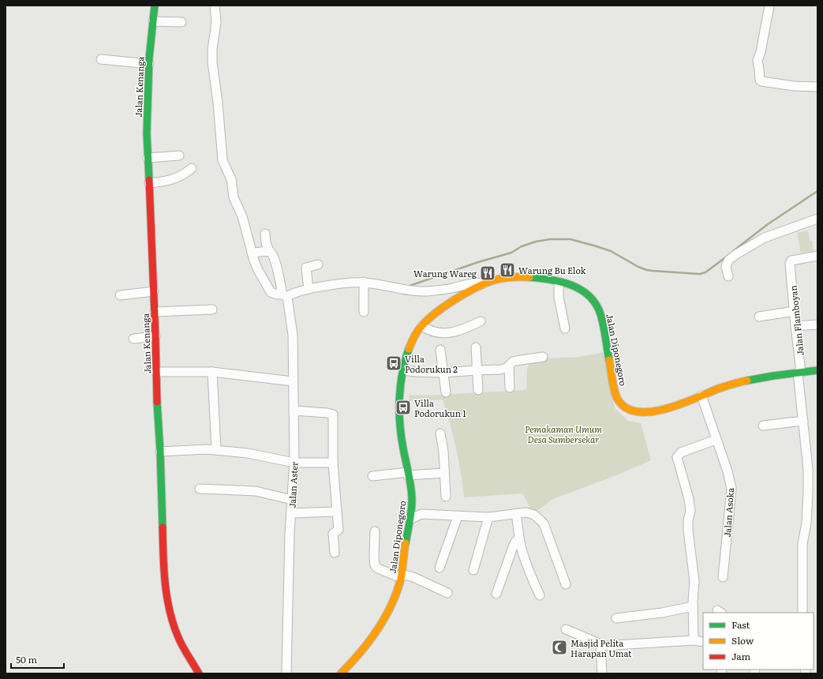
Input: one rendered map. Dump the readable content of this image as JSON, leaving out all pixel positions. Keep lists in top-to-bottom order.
{
  "streets": {
    "main road": ["Jalan Kenanga", "Jalan Diponegoro"],
    "street": ["Jalan Flamboyan", "Jalan Aster", "Jalan Asoka"]
  },
  "crossings": [
    ["Jalan Flamboyan", "Jalan Diponegoro"],
    ["Jalan Diponegoro", "Jalan Asoka"]
  ],
  "parks": ["Pemakaman Umum Desa Sumbersekar"],
  "places": {
    "restaurant": ["Warung Bu Elok", "Warung Wareg"],
    "bus stop": ["Villa Podorukun 2", "Villa Podorukun 1"],
    "mosque": ["Masjid Pelita Harapan Umat"]
  },
  "legend": ["Fast", "Slow", "Jam"],
  "scale_bar": "50 m"
}
